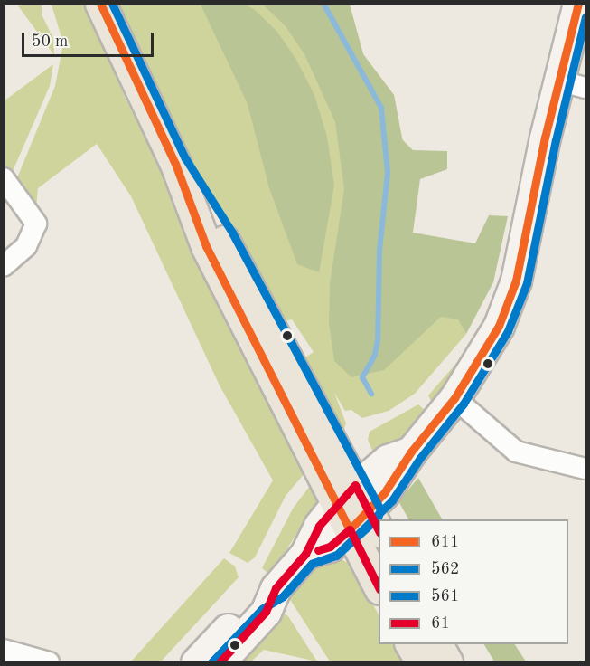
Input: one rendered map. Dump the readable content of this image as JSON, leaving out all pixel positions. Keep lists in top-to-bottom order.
{
  "lines": [
    "transit line 611",
    "transit line 561",
    "transit line 562",
    "transit line 61"
  ],
  "legend": [
    "611",
    "562",
    "561",
    "61"
  ],
  "scale_bar": "50 m"
}
